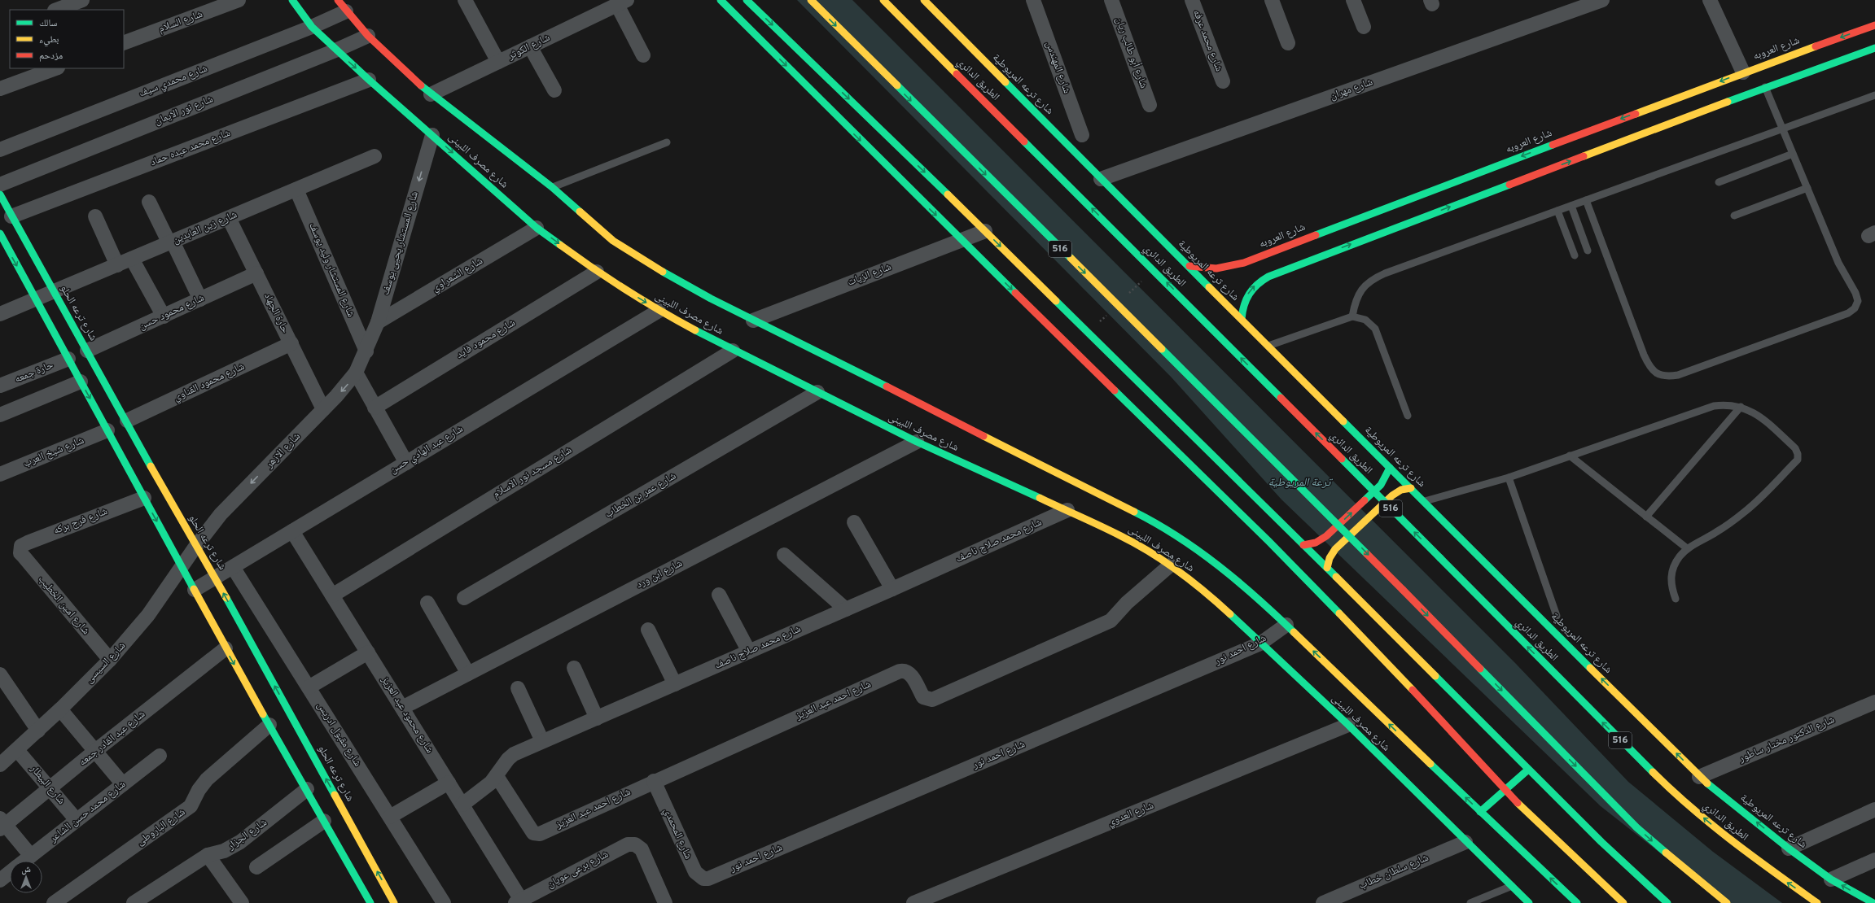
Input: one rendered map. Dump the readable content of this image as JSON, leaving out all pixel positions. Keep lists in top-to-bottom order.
{
  "streets": {
    "main road": [
      "شارع العروبه",
      "الطريق الدائري",
      "شارع ترعه المريوطية",
      "شارع مصرف اللبينى",
      "516",
      "شارع ترعه الحلو"
    ],
    "street": [
      "شارع السلام",
      "شارع محمد عرفه",
      "شارع الكوثر",
      "شارع أبو طالب ريان",
      "شارع المهندس",
      "شارع محمدي سيف",
      "شارع مهران",
      "شارع نور الايمان",
      "شارع محمد عبده حماد",
      "شارع زين العابدين",
      "شارع المستشار يحيى يوسف",
      "شارع المستشار وليد يوسف",
      "شارع الشعراوي",
      "شارع الزيات",
      "شارع محمود حسن",
      "حارة الجهاد",
      "شارع محمود فايد",
      "حارة جمعه",
      "شارع محمود القناوي",
      "شارع عبد الهادي حسن",
      "شارع الازهر",
      "شارع شيخ العرب",
      "شارع مسجد نور الاسلام",
      "شارع عمر بن الخطاب",
      "شارع فرج بركه",
      "شارع محمد صلاح ناصف",
      "شارع ابن ورد",
      "شارع امين الخطيب",
      "شارع احمد نور",
      "شارع السيسى",
      "شارع احمد عبد العزيز",
      "شارع محمود عبد العزيز",
      "شارع مقبول ادريس",
      "شارع عبد القادر جمعه",
      "شارع الدكتور مختار ساطور",
      "شارع البيطار",
      "شارع محمد حسن الشاعر",
      "شارع العدوي",
      "شارع الباروطى",
      "شارع المحمدي",
      "شارع الجزار",
      "شارع برعى عويان",
      "شارع سلطان خطاب"
    ]
  },
  "crossings": [
    ["شارع الكوثر", "شارع مصرف اللبينى"],
    ["شارع العروبه", "شارع ترعه المريوطية"],
    ["شارع محمدي سيف", "شارع مصرف اللبينى"],
    ["شارع ترعه المريوطية", "شارع مهران"],
    ["شارع ترعه المريوطية", "شارع الدكتور مختار ساطور"],
    ["شارع نور الايمان", "شارع مصرف اللبينى"],
    ["شارع محمد عبده حماد", "شارع مصرف اللبينى"],
    ["شارع محمد عبده حماد", "شارع ترعه الحلو"],
    ["شارع مصرف اللبينى", "شارع المستشار يحيى يوسف"],
    ["شارع مصرف اللبينى", "شارع الشعراوي"],
    ["شارع مصرف اللبينى", "شارع الزيات"],
    ["شارع مصرف اللبينى", "شارع محمود فايد"],
    ["شارع مصرف اللبينى", "شارع عبد الهادي حسن"],
    ["شارع مصرف اللبينى", "شارع مسجد نور الاسلام"],
    ["شارع مصرف اللبينى", "شارع عمر بن الخطاب"],
    ["شارع مصرف اللبينى", "شارع محمد صلاح ناصف"],
    ["شارع مصرف اللبينى", "شارع ابن ورد"],
    ["شارع مصرف اللبينى", "شارع احمد نور"],
    ["شارع مصرف اللبينى", "شارع احمد عبد العزيز"],
    ["شارع مصرف اللبينى", "شارع العدوي"],
    ["شارع مصرف اللبينى", "شارع سلطان خطاب"],
    ["شارع زين العابدين", "شارع المستشار وليد يوسف"],
    ["شارع زين العابدين", "شارع ترعه الحلو"],
    ["شارع زين العابدين", "حارة الجهاد"],
    ["شارع المستشار يحيى يوسف", "شارع المستشار وليد يوسف"],
    ["شارع المستشار يحيى يوسف", "شارع الشعراوي"],
    ["شارع المستشار يحيى يوسف", "شارع الازهر"],
    ["شارع المستشار وليد يوسف", "شارع الازهر"],
    ["شارع محمود حسن", "شارع ترعه الحلو"],
    ["شارع محمود حسن", "حارة الجهاد"],
    ["شارع ترعه الحلو", "شارع محمود القناوي"],
    ["شارع ترعه الحلو", "شارع عبد الهادي حسن"],
    ["شارع ترعه الحلو", "شارع الازهر"],
    ["شارع ترعه الحلو", "شارع السيسى"],
    ["حارة الجهاد", "شارع محمود القناوي"],
    ["حارة الجهاد", "شارع الازهر"],
    ["شارع عبد الهادي حسن", "شارع محمود عبد العزيز"],
    ["شارع عبد الهادي حسن", "شارع مقبول ادريس"],
    ["شارع الازهر", "شارع السيسى"],
    ["شارع مسجد نور الاسلام", "شارع محمود عبد العزيز"],
    ["شارع فرج بركه", "شارع امين الخطيب"],
    ["شارع محمد صلاح ناصف", "شارع احمد عبد العزيز"],
    ["شارع محمد صلاح ناصف", "شارع محمود عبد العزيز"],
    ["شارع ابن ورد", "شارع محمود عبد العزيز"],
    ["شارع امين الخطيب", "شارع السيسى"],
    ["شارع احمد نور", "شارع المحمدي"],
    ["شارع السيسى", "شارع البيطار"],
    ["شارع احمد عبد العزيز", "شارع المحمدي"],
    ["شارع محمود عبد العزيز", "شارع برعى عويان"],
    ["شارع عبد القادر جمعه", "شارع البيطار"],
    ["شارع البيطار", "شارع محمد حسن الشاعر"]
  ],
  "one_way": ["شارع ترعه المريوطية", "شارع المستشار يحيى يوسف", "شارع الازهر"],
  "water": ["ترعة المريوطية"],
  "legend": ["سالك", "بطيء", "مزدحم"],
  "north": "top"
}
